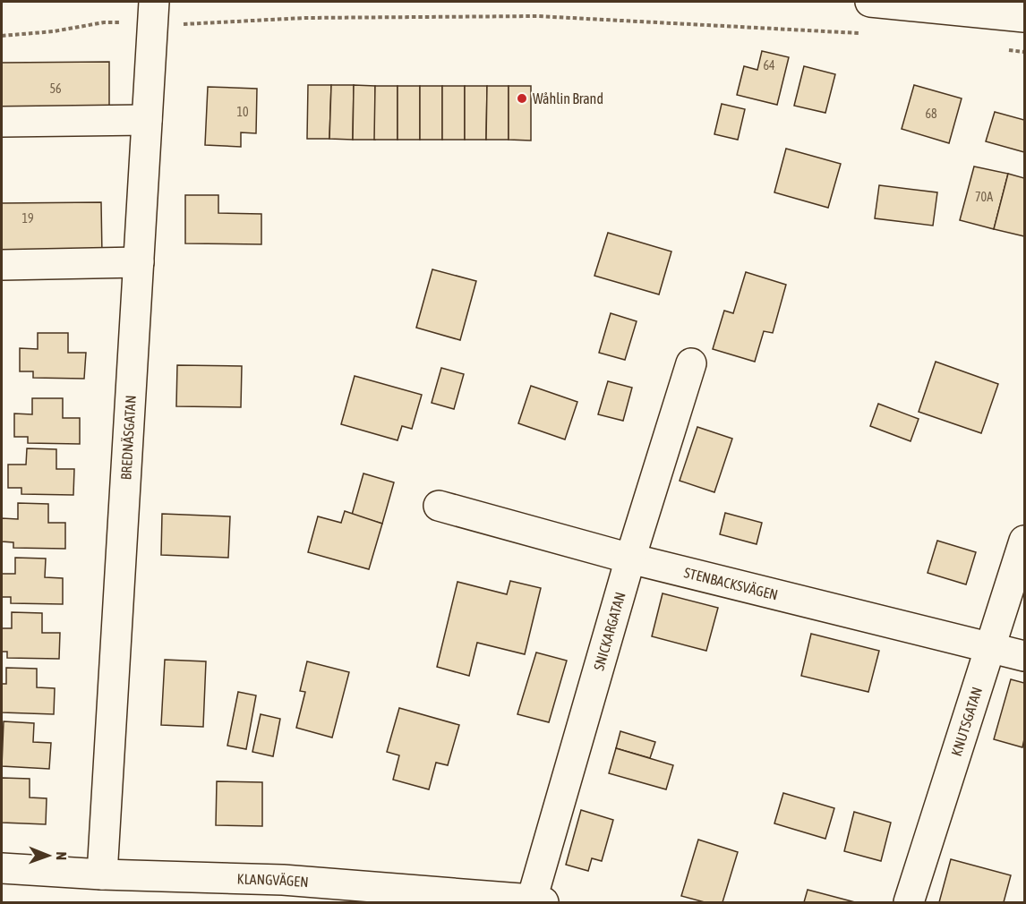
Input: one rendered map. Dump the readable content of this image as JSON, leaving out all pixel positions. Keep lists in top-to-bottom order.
{
  "streets": {
    "street": [
      "BREDNÄSGATAN",
      "STENBACKSVÄGEN",
      "SNICKARGATAN",
      "KNUTSGATAN",
      "KLANGVÄGEN"
    ]
  },
  "crossings": [
    ["BREDNÄSGATAN", "KLANGVÄGEN"],
    ["STENBACKSVÄGEN", "SNICKARGATAN"],
    ["STENBACKSVÄGEN", "KNUTSGATAN"],
    ["SNICKARGATAN", "KLANGVÄGEN"]
  ],
  "places": ["Wåhlin Brand"],
  "house_numbers": [
    "64",
    "56",
    "10",
    "68",
    "70A",
    "19"
  ],
  "north": "right"
}
